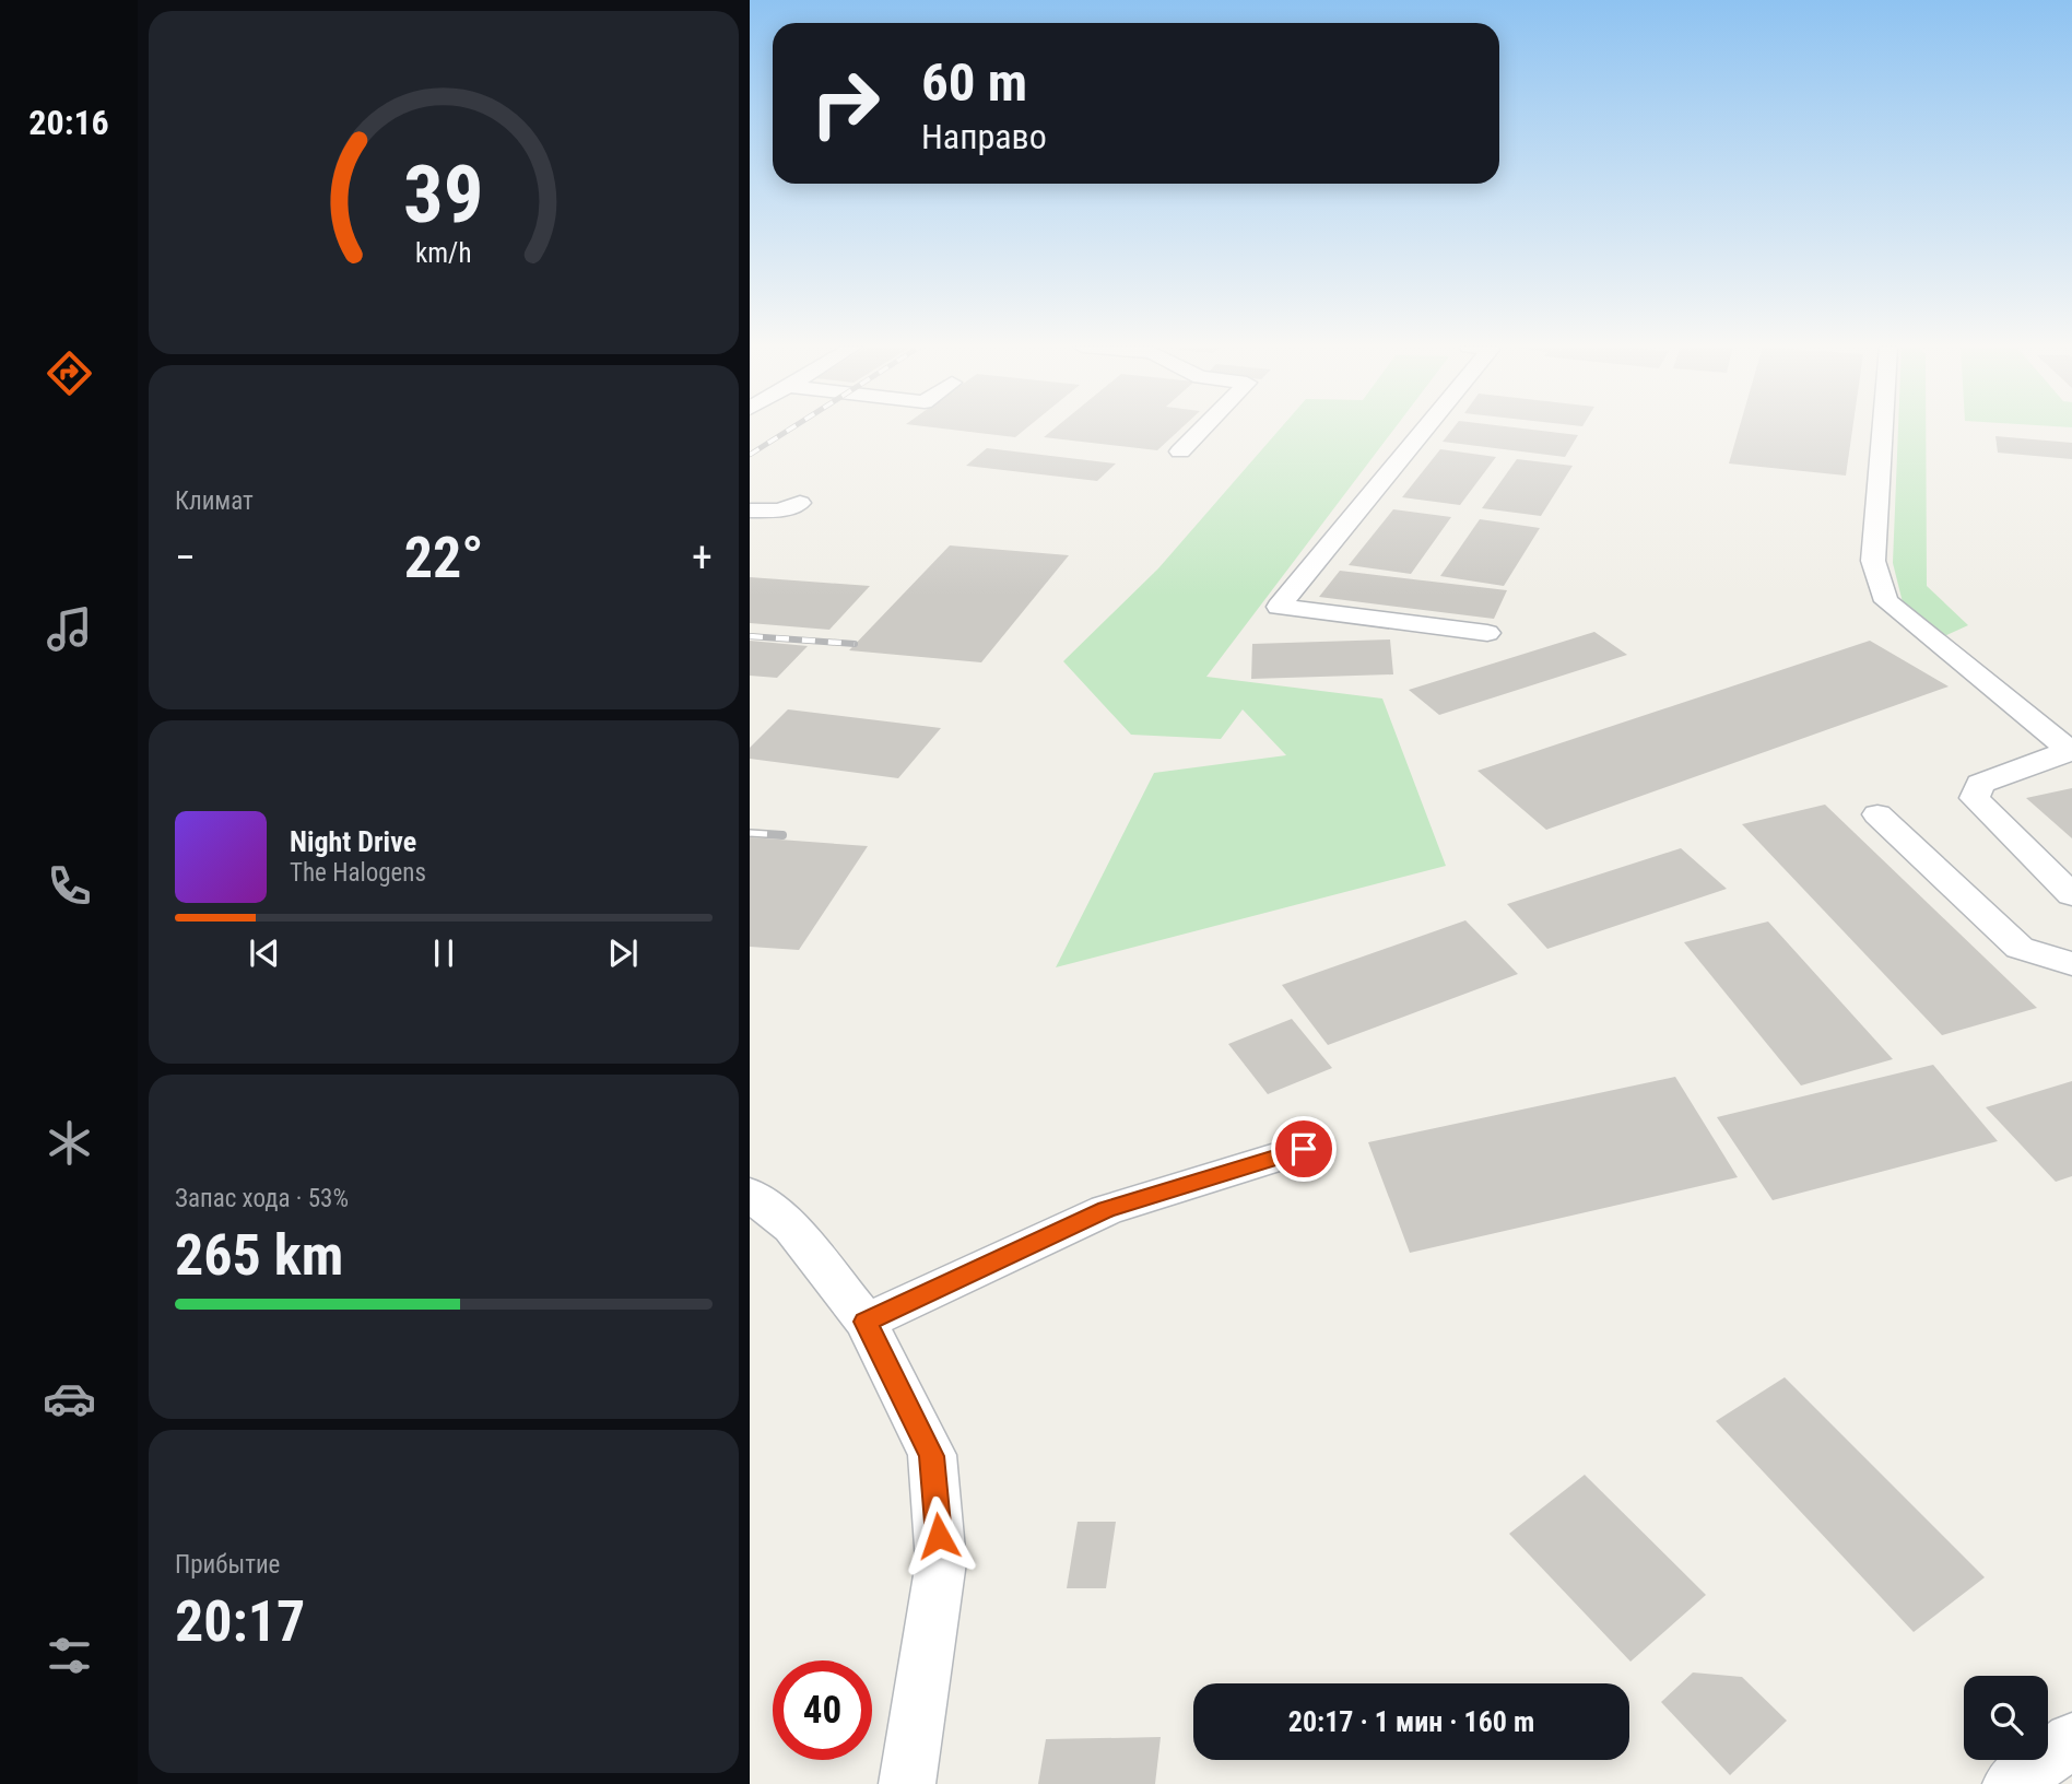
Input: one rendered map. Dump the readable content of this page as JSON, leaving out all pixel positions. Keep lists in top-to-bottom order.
{
  "page": {
    "tabs": "20:16",
    "turn": ["60 m", "Направо"],
    "tile": [
      "Климат",
      ["Запас хода · 53%", "265 km"],
      ["Прибытие", "20:17"]
    ],
    "heat": ["−", "22°", "+"],
    "song": ["Night Drive", "The Halogens"],
    "limit": "40",
    "trip": "20:17 · 1 мин · 160 m",
    "gauge": ["39", "km/h"]
  }
}
